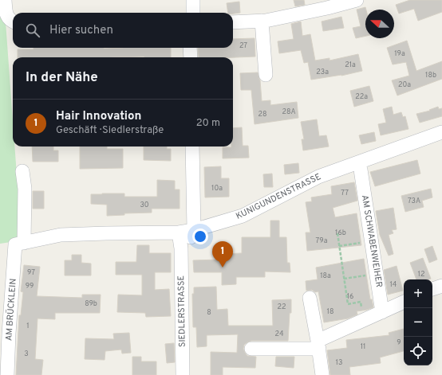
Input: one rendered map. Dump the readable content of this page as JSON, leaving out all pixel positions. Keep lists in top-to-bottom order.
{
  "streets": {
    "street": [
      "KUNIGUNDENSTRASSE",
      "AM SCHWABENWEIHER",
      "AM BRÜCKLEIN",
      "SIEDLERSTRASSE"
    ]
  },
  "crossings": [
    ["KUNIGUNDENSTRASSE", "AM BRÜCKLEIN"],
    ["KUNIGUNDENSTRASSE", "SIEDLERSTRASSE"]
  ],
  "house_numbers": [
    "27",
    "19a",
    "21a",
    "23a",
    "18b",
    "20a",
    "22a",
    "28A",
    "28",
    "10a",
    "77",
    "73A",
    "30",
    "16b",
    "79a",
    "97",
    "12",
    "18a",
    "14",
    "99",
    "16",
    "89b",
    "22",
    "18",
    "8",
    "1",
    "24",
    "9",
    "11",
    "3",
    "13"
  ],
  "north": "left",
  "page": {
    "search": "Hier suchen",
    "heading": "In der Nähe",
    "list": [
      {
        "mark": "1",
        "name": "Hair Innovation",
        "note": "Geschäft · Siedlerstraße",
        "value": "20 m"
      }
    ],
    "pins": "1",
    "map_buttons": ["+", "−"]
  }
}
